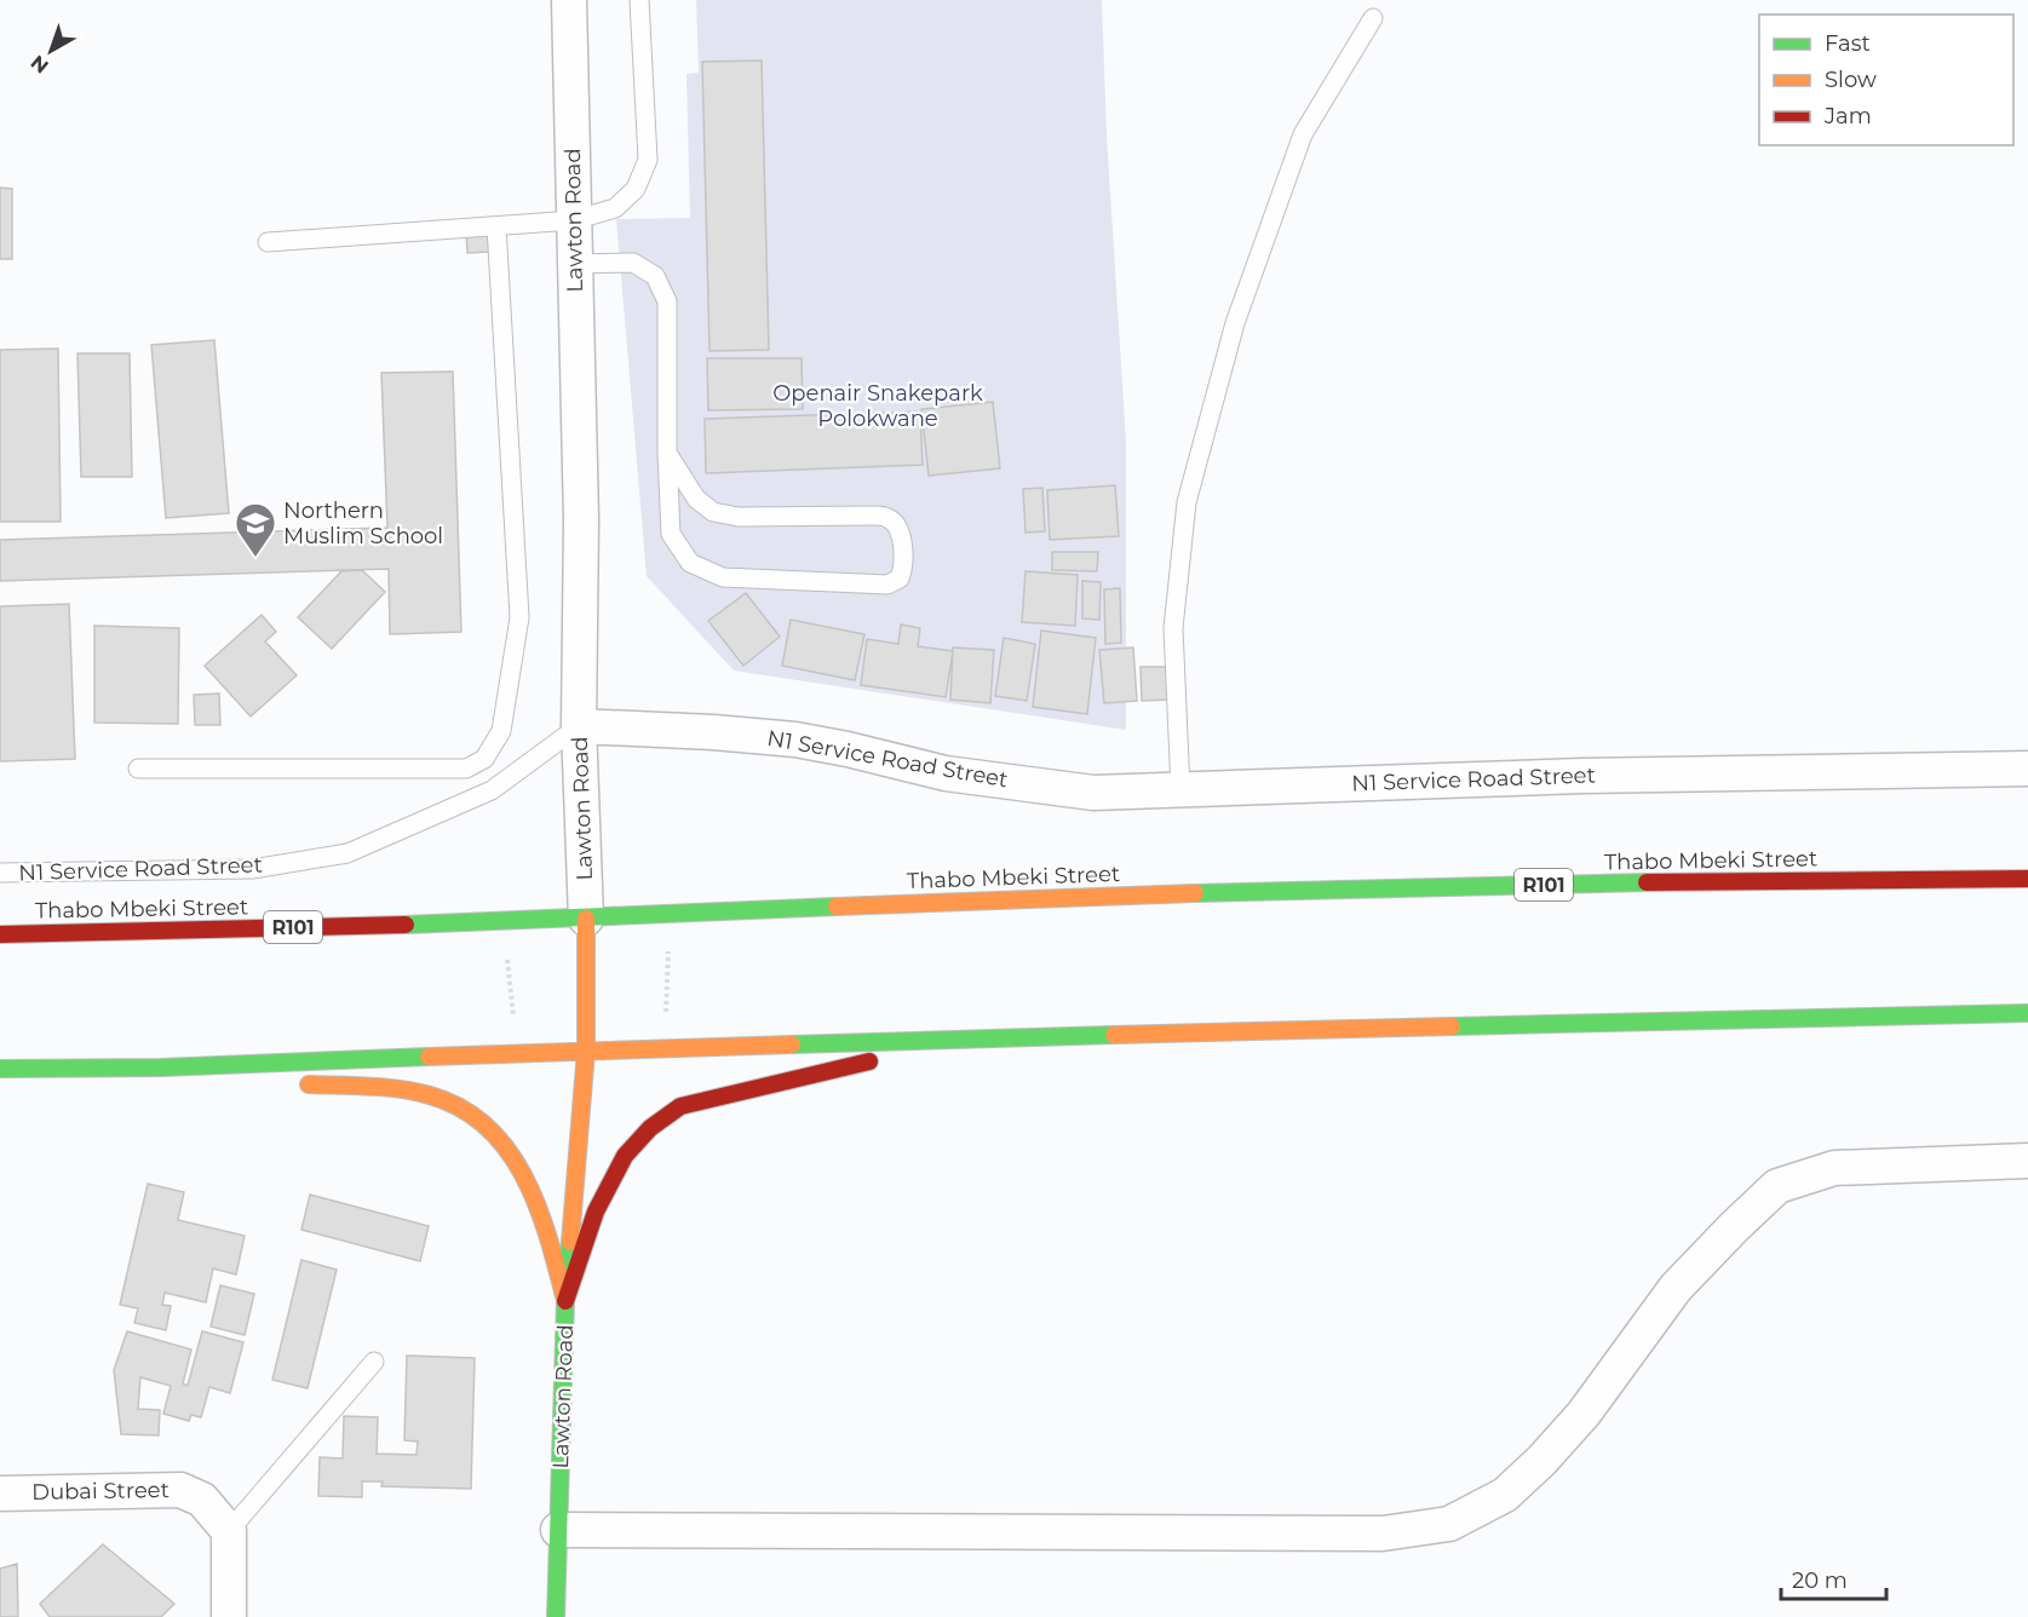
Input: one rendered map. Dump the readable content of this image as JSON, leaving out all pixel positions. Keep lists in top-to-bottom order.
{
  "streets": {
    "main road": ["Lawton Road", "Thabo Mbeki Street", "R101"],
    "street": ["N1 Service Road Street", "Dubai Street"]
  },
  "crossings": [
    ["Lawton Road", "N1 Service Road Street"],
    ["Lawton Road", "Thabo Mbeki Street"]
  ],
  "parks": ["Openair Snakepark Polokwane"],
  "places": {
    "school or university": ["Northern Muslim School"]
  },
  "legend": ["Fast", "Slow", "Jam"],
  "scale_bar": "20 m",
  "north": "bottom left"
}
